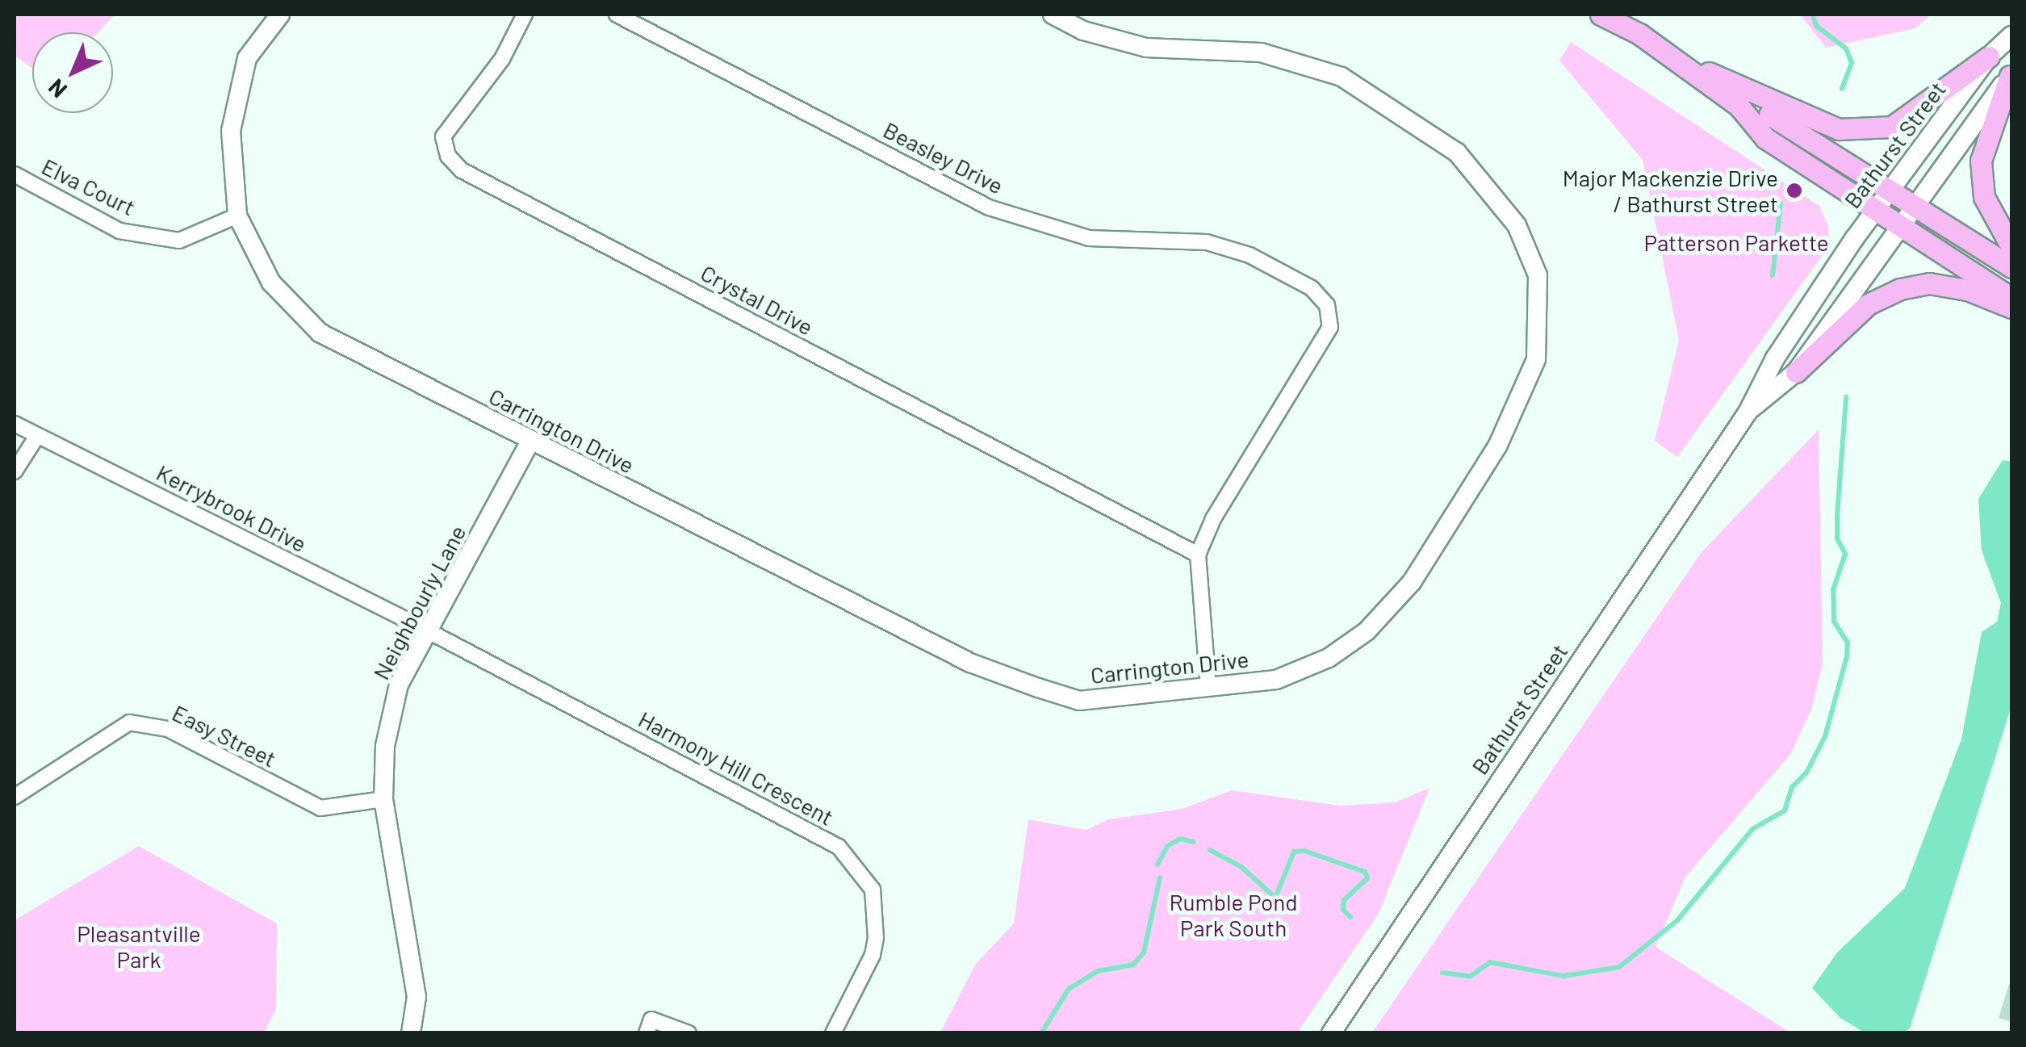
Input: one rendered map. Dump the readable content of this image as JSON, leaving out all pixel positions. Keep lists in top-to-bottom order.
{
  "streets": {
    "street": [
      "Bathurst Street",
      "Beasley Drive",
      "Elva Court",
      "Crystal Drive",
      "Carrington Drive",
      "Kerrybrook Drive",
      "Neighbourly Lane",
      "Easy Street",
      "Harmony Hill Crescent"
    ]
  },
  "crossings": [
    ["Beasley Drive", "Crystal Drive"],
    ["Beasley Drive", "Carrington Drive"],
    ["Elva Court", "Carrington Drive"],
    ["Carrington Drive", "Neighbourly Lane"],
    ["Kerrybrook Drive", "Neighbourly Lane"],
    ["Kerrybrook Drive", "Harmony Hill Crescent"],
    ["Neighbourly Lane", "Easy Street"],
    ["Neighbourly Lane", "Harmony Hill Crescent"]
  ],
  "parks": ["Patterson Parkette", "Rumble Pond Park South", "Pleasantville Park"],
  "places": ["Major Mackenzie Drive / Bathurst Street"],
  "north": "bottom left"
}
